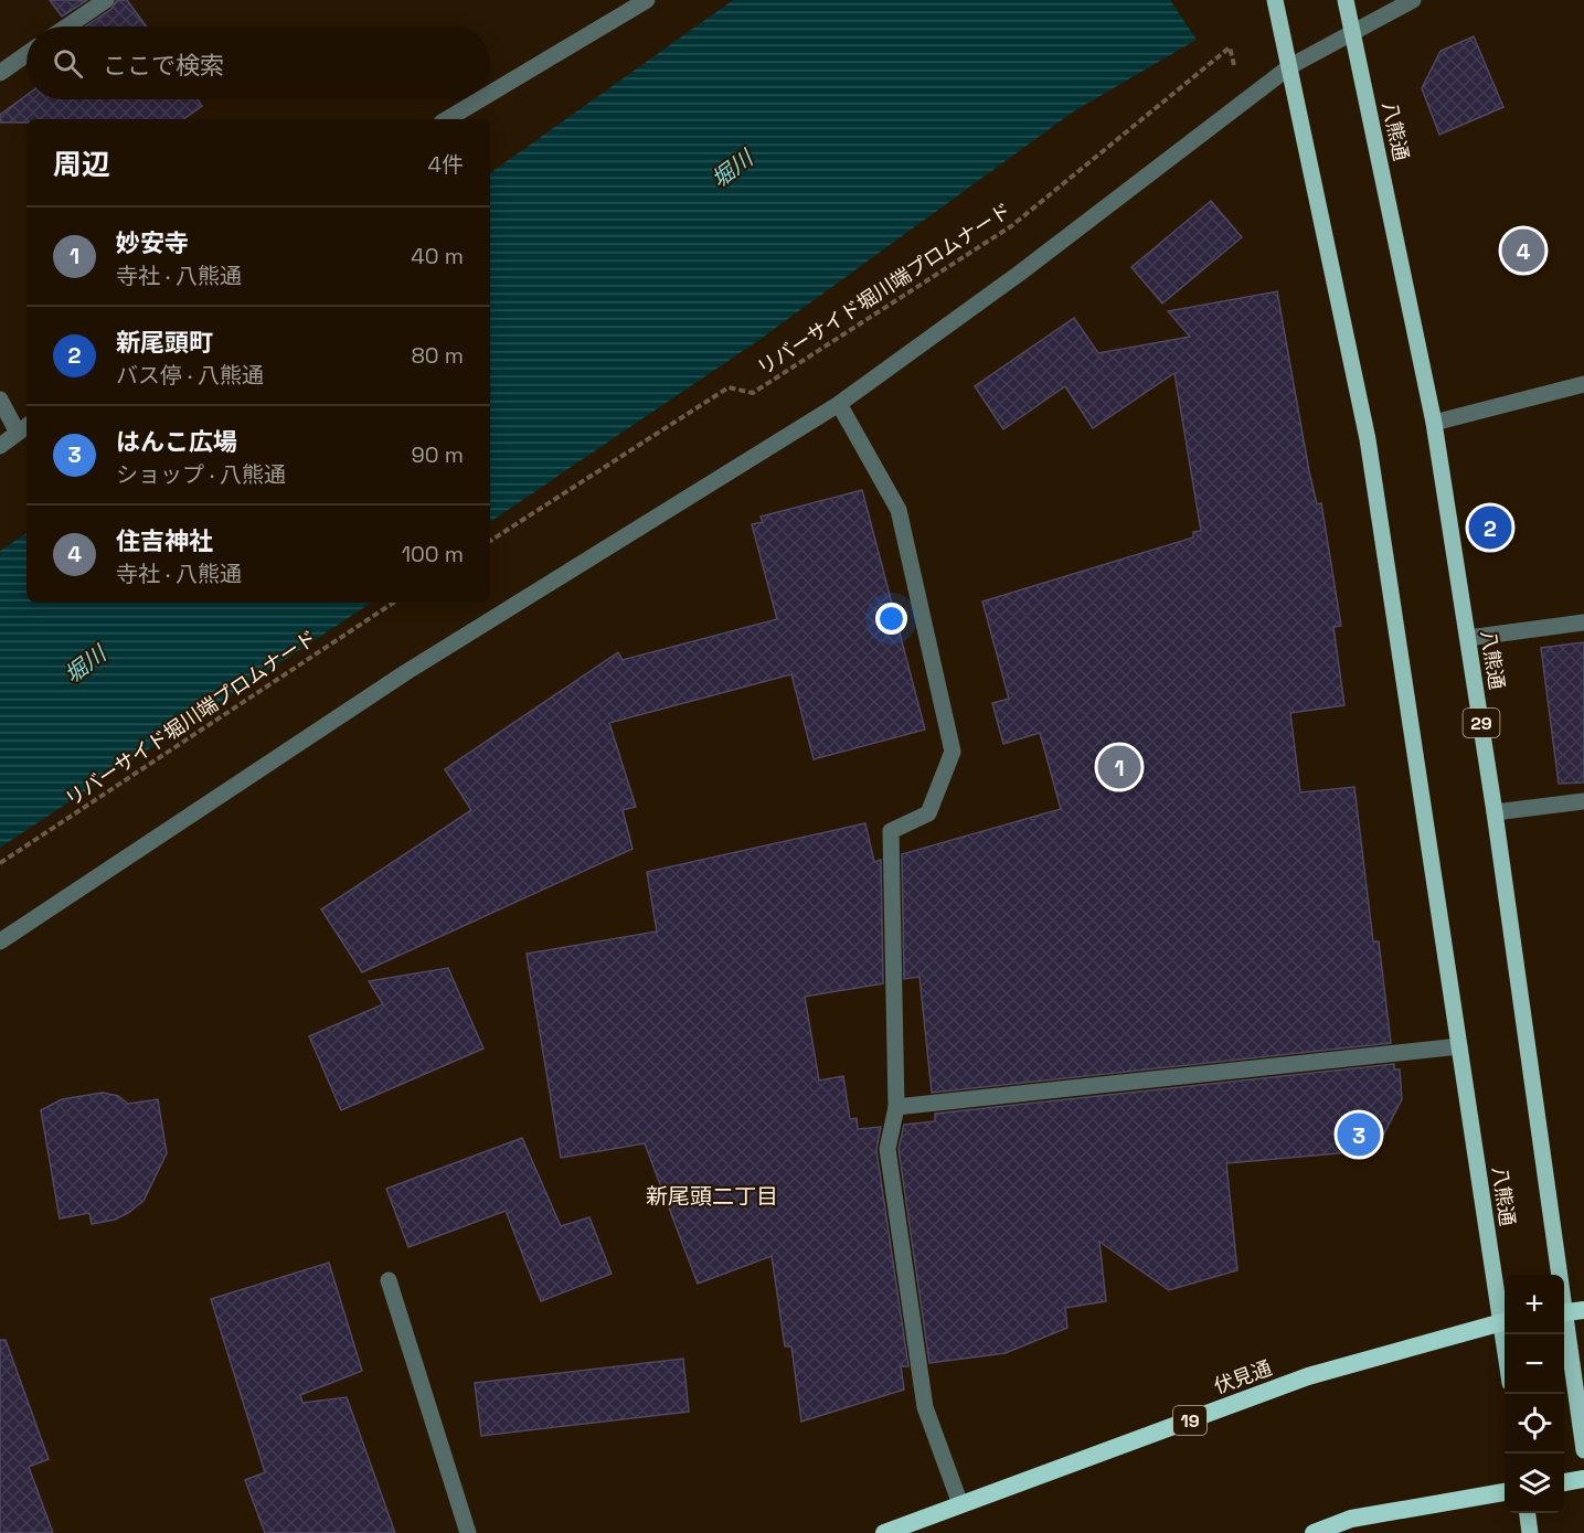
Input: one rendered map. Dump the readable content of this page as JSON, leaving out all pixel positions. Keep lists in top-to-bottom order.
{
  "streets": {
    "highway": ["伏見通", "19"],
    "main road": ["八熊通", "29"],
    "path": ["リバーサイド堀川端プロムナード"]
  },
  "crossings": [
    ["八熊通", "伏見通"]
  ],
  "districts": ["新尾頭二丁目"],
  "water": ["堀川"],
  "page": {
    "search": "ここで検索",
    "heading": ["周辺", "4件"],
    "list": [
      {
        "mark": "1",
        "name": "妙安寺",
        "note": "寺社 · 八熊通",
        "value": "40 m"
      },
      {
        "mark": "2",
        "name": "新尾頭町",
        "note": "バス停 · 八熊通",
        "value": "80 m"
      },
      {
        "mark": "3",
        "name": "はんこ広場",
        "note": "ショップ · 八熊通",
        "value": "90 m"
      },
      {
        "mark": "4",
        "name": "住吉神社",
        "note": "寺社 · 八熊通",
        "value": "100 m"
      }
    ],
    "pins": [
      "4",
      "2",
      "1",
      "3"
    ],
    "map_buttons": ["+", "−"]
  }
}
